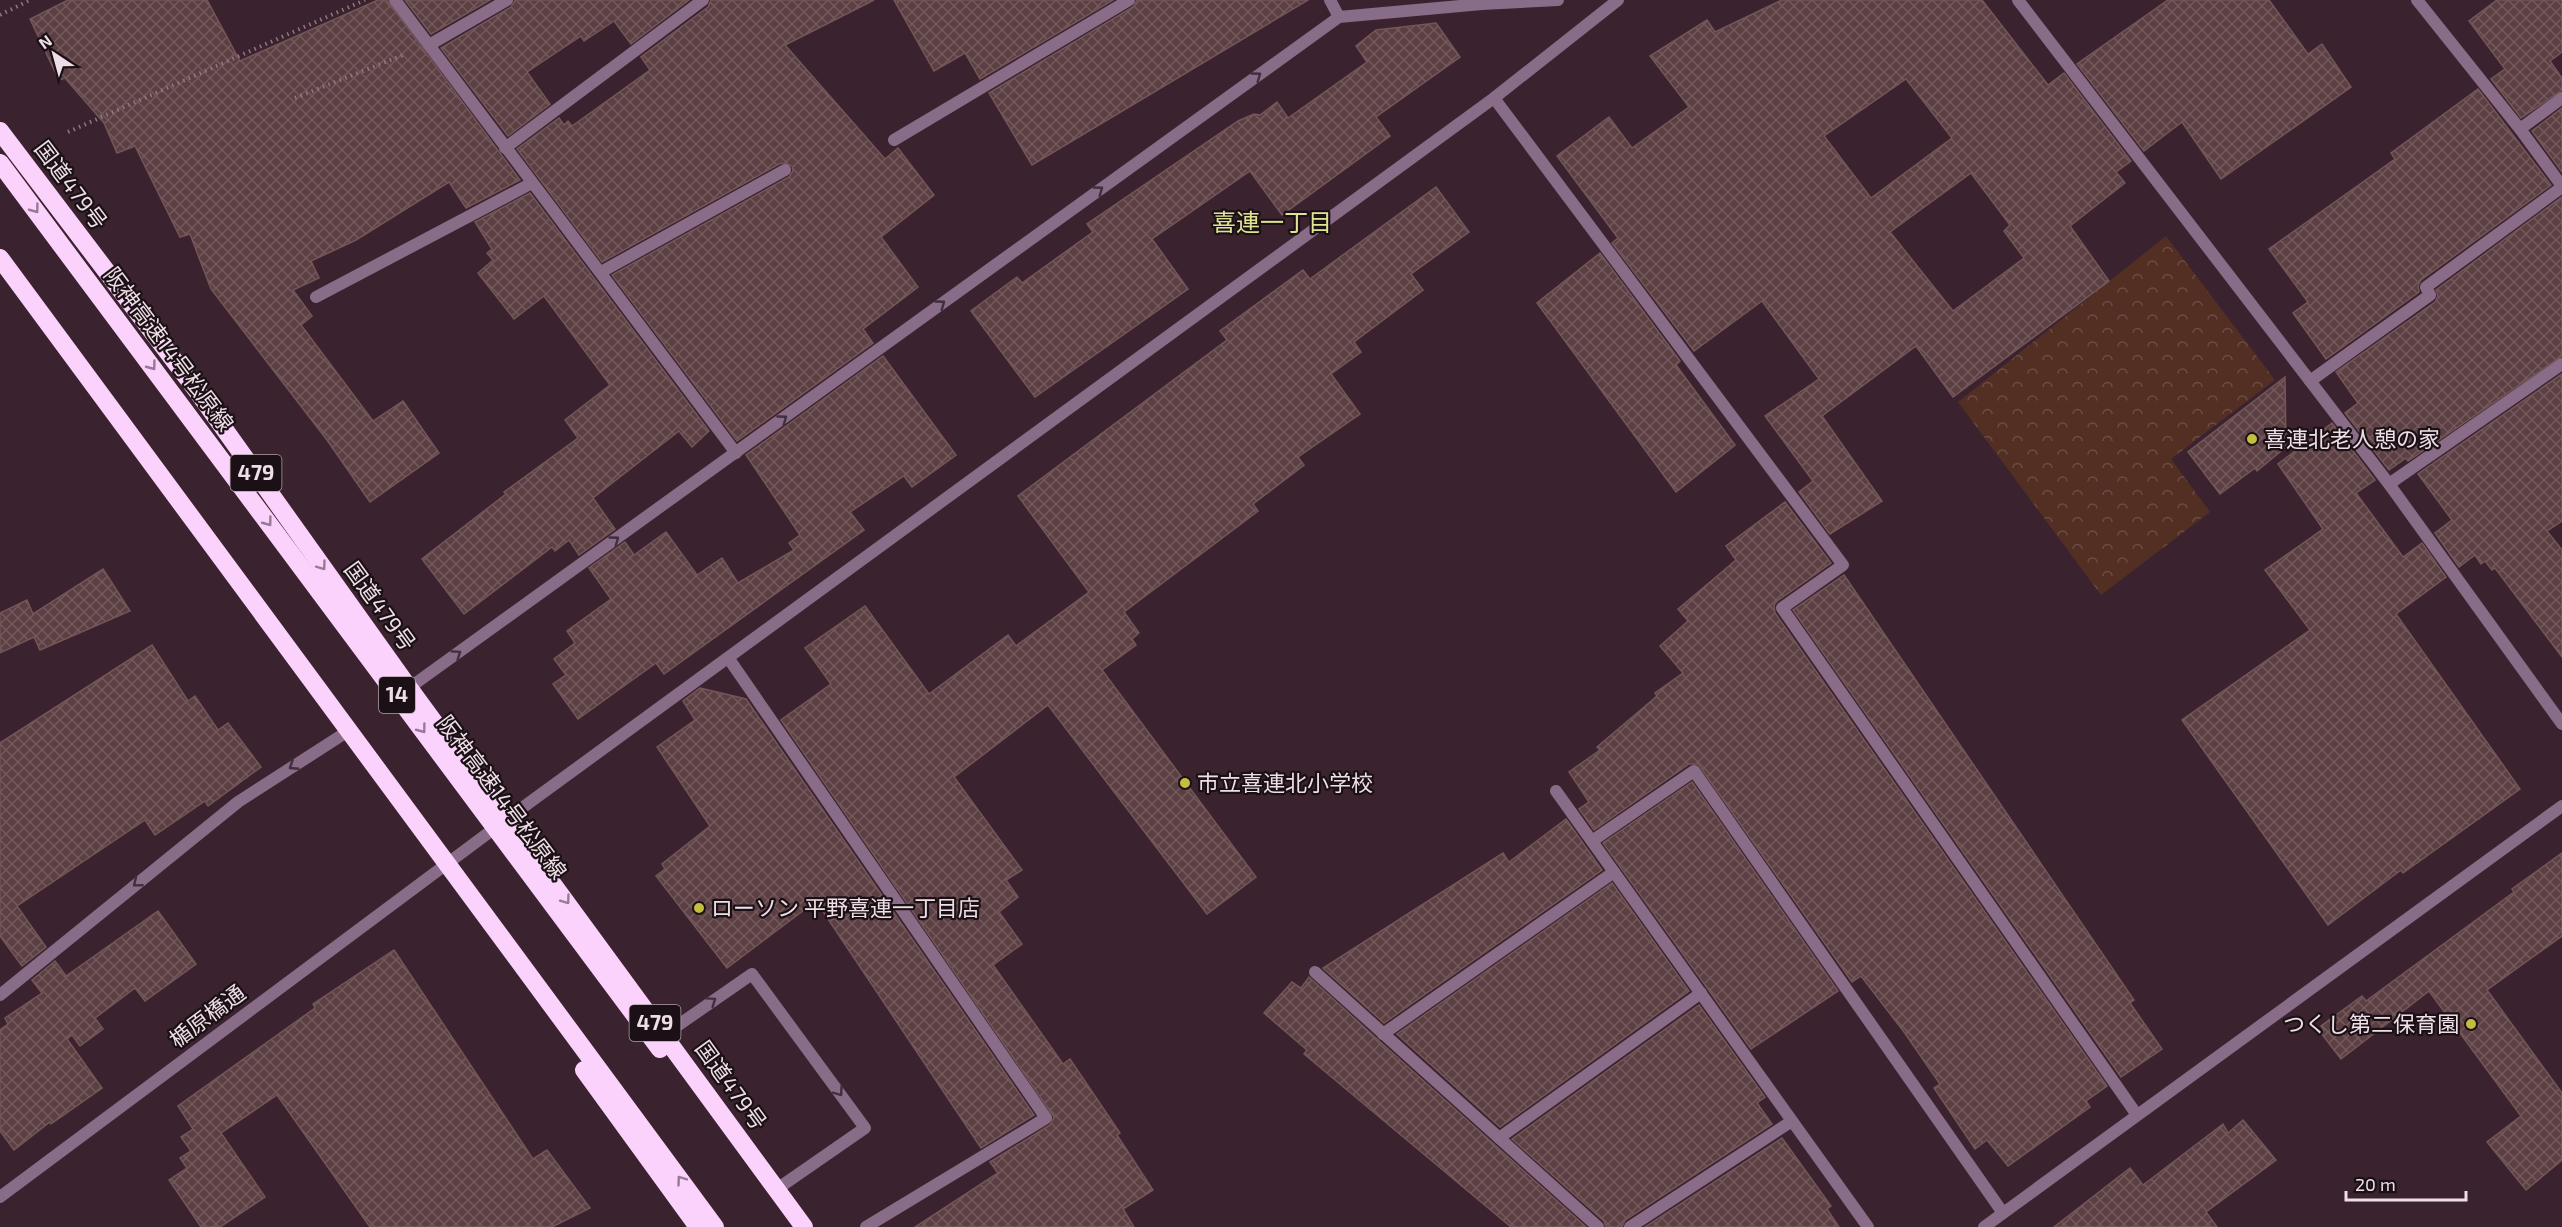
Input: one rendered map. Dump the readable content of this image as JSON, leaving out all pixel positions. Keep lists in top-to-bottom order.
{
  "streets": {
    "highway": [
      "国道479号",
      "阪神高速14号松原線",
      "479",
      "14"
    ],
    "street": ["楯原橋通"]
  },
  "crossings": [
    ["国道479号", "楯原橋通"]
  ],
  "districts": ["喜連一丁目"],
  "places": [
    "喜連北老人憩の家",
    "市立喜連北小学校",
    "ローソン 平野喜連一丁目店",
    "つくし第二保育園"
  ],
  "scale_bar": "20 m",
  "north": "top left"
}
